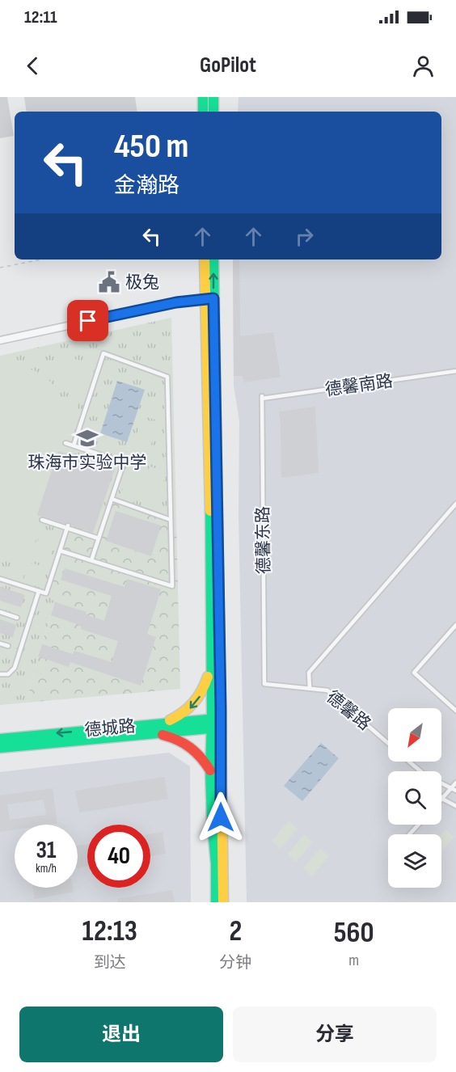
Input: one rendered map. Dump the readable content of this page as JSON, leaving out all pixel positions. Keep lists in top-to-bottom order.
{
  "streets": {
    "street": ["德城路"],
    "lane": ["德馨南路", "德馨东路", "德馨路"]
  },
  "crossings": [
    ["德馨南路", "德馨东路"],
    ["德馨东路", "德馨路"]
  ],
  "places": {
    "public building": ["极兔"],
    "school or university": ["珠海市实验中学"]
  },
  "north": "bottom left",
  "page": {
    "status": "12:11",
    "header": "GoPilot",
    "turn": ["450 m", "金瀚路"],
    "speed": "31 km/h",
    "limit": "40",
    "eta": [
      "12:13",
      "到达",
      "2",
      "分钟",
      "560",
      "m"
    ],
    "buttons": ["退出", "分享"]
  }
}
